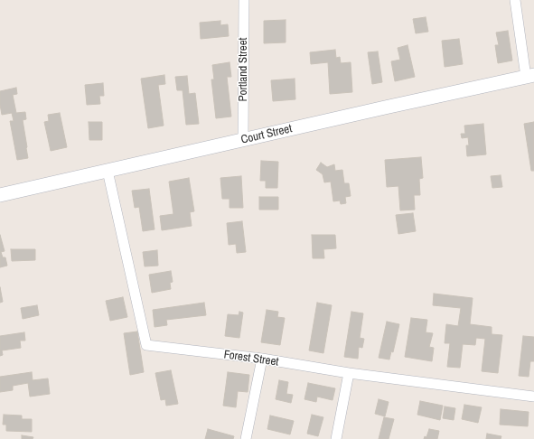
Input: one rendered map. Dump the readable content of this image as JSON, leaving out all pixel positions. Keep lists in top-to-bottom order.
{
  "streets": {
    "main road": ["Court Street"],
    "street": ["Portland Street", "Forest Street"]
  },
  "crossings": [
    ["Portland Street", "Court Street"],
    ["Court Street", "Forest Street"]
  ]
}
